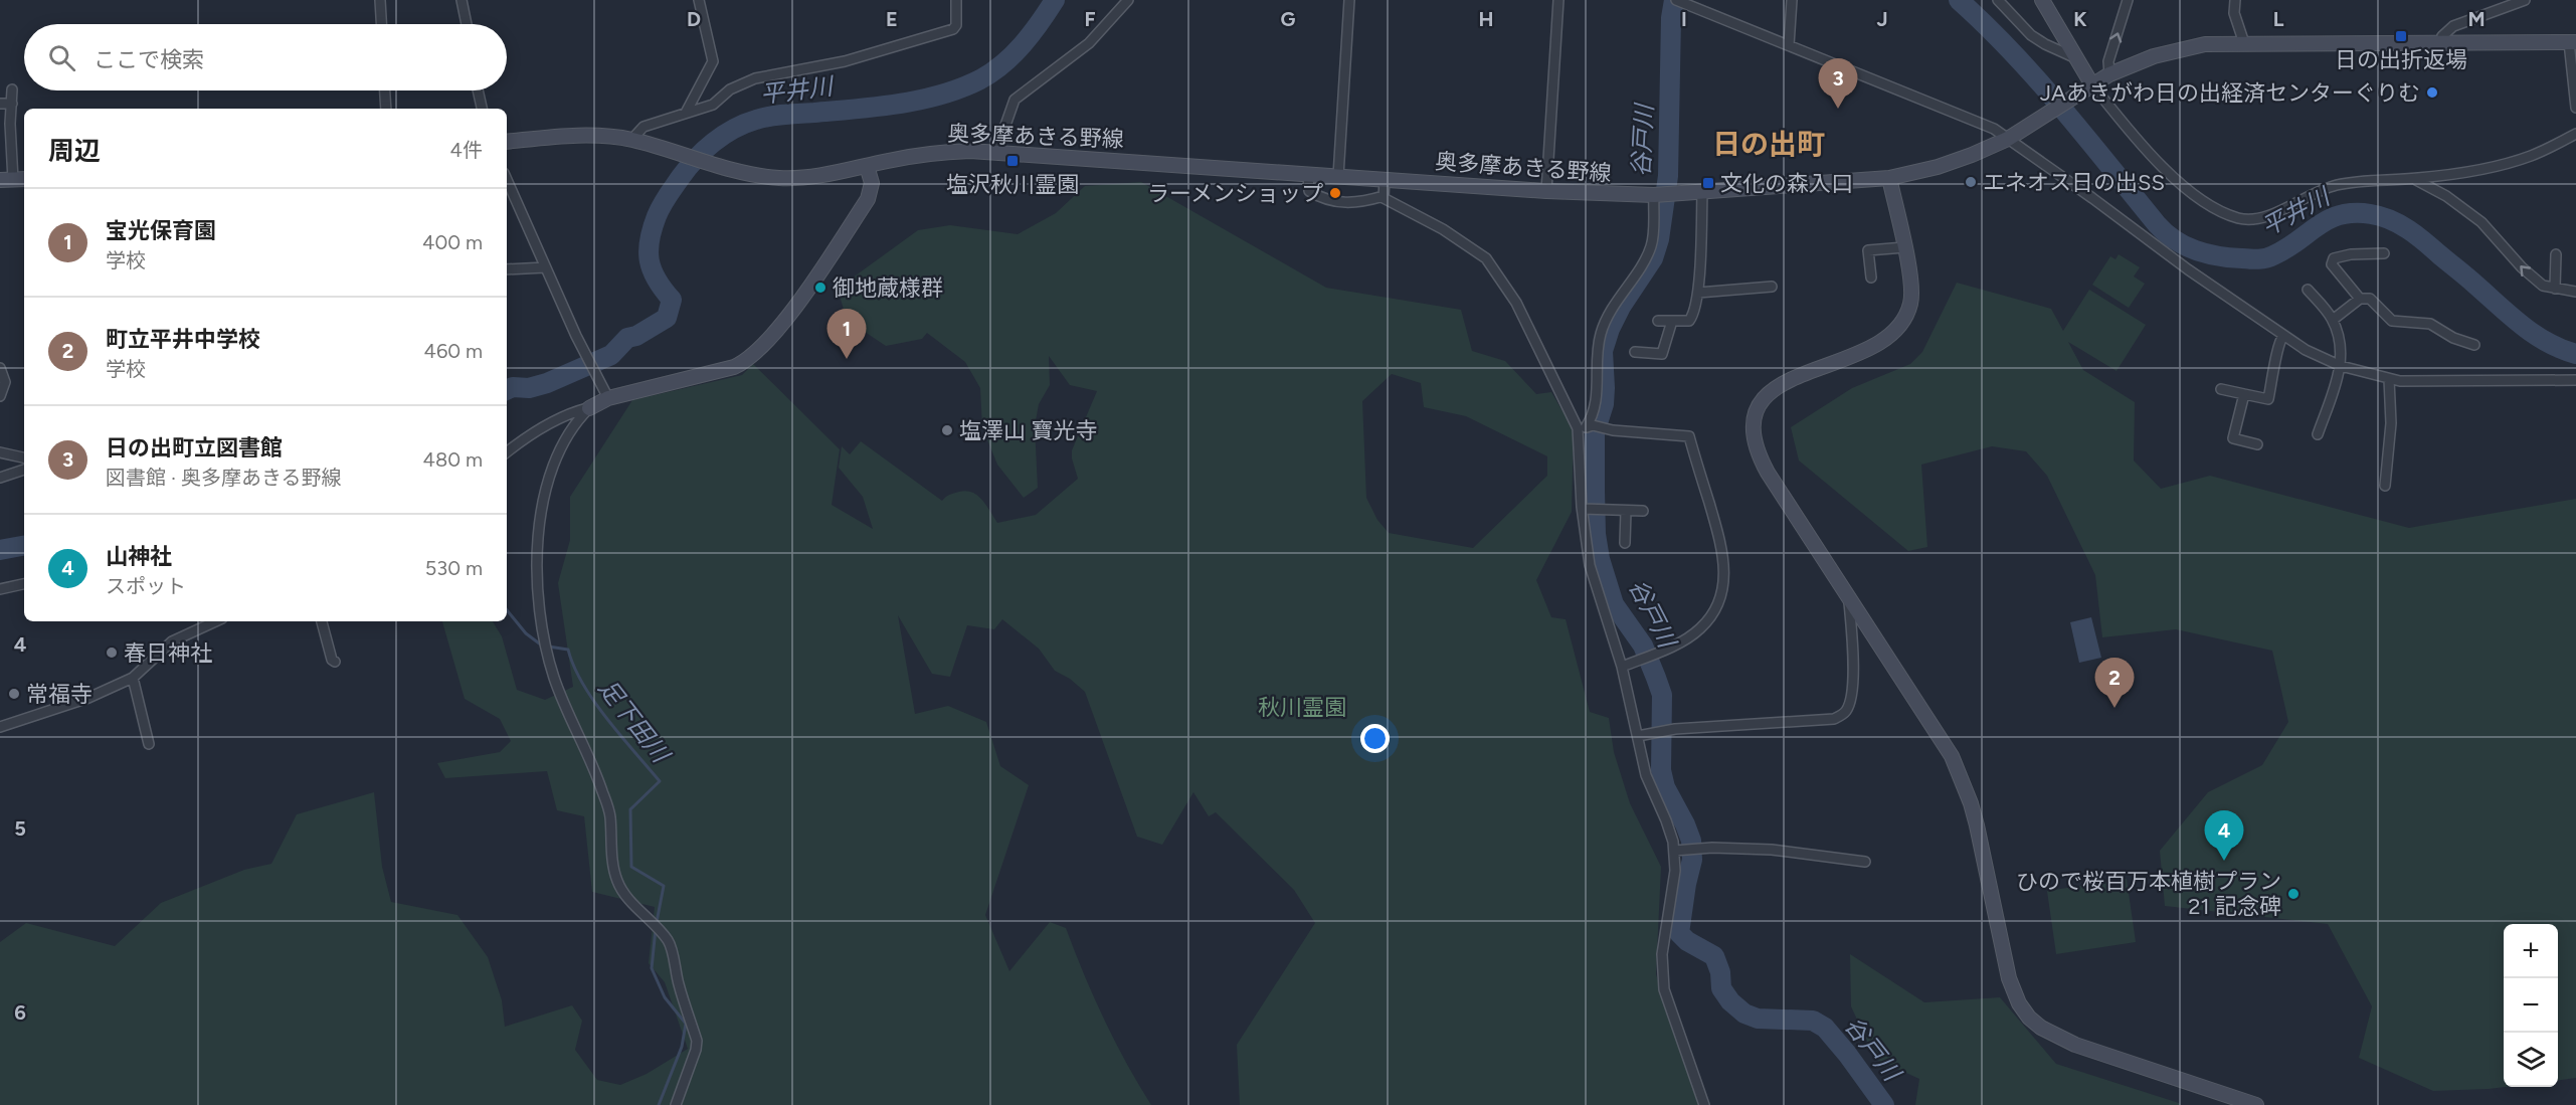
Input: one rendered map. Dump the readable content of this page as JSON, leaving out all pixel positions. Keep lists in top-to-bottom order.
{
  "streets": {
    "main road": ["奥多摩あきる野線"]
  },
  "districts": ["日の出町"],
  "water": ["平井川", "谷戸川", "足下田川"],
  "parks": ["秋川霊園"],
  "places": {
    "transit": ["日の出折返場", "塩沢秋川霊園", "文化の森入口"],
    "other": [
      "JAあきがわ日の出経済センターぐりむ",
      "エネオス日の出SS",
      "ラーメンショップ",
      "御地蔵様群",
      "塩澤山 寶光寺",
      "春日神社",
      "常福寺",
      "ひので桜百万本植樹プラン 21 記念碑"
    ]
  },
  "page": {
    "search": "ここで検索",
    "pins": [
      "3",
      "1",
      "2",
      "4"
    ],
    "heading": ["周辺", "4件"],
    "list": [
      {
        "mark": "1",
        "name": "宝光保育園",
        "note": "学校",
        "value": "400 m"
      },
      {
        "mark": "2",
        "name": "町立平井中学校",
        "note": "学校",
        "value": "460 m"
      },
      {
        "mark": "3",
        "name": "日の出町立図書館",
        "note": "図書館 · 奥多摩あきる野線",
        "value": "480 m"
      },
      {
        "mark": "4",
        "name": "山神社",
        "note": "スポット",
        "value": "530 m"
      }
    ],
    "map_buttons": ["+", "−"]
  },
  "grid": {
    "columns": [
      "D",
      "E",
      "F",
      "G",
      "H",
      "I",
      "J",
      "K",
      "L",
      "M"
    ],
    "rows": ["4", "5", "6"]
  }
}
